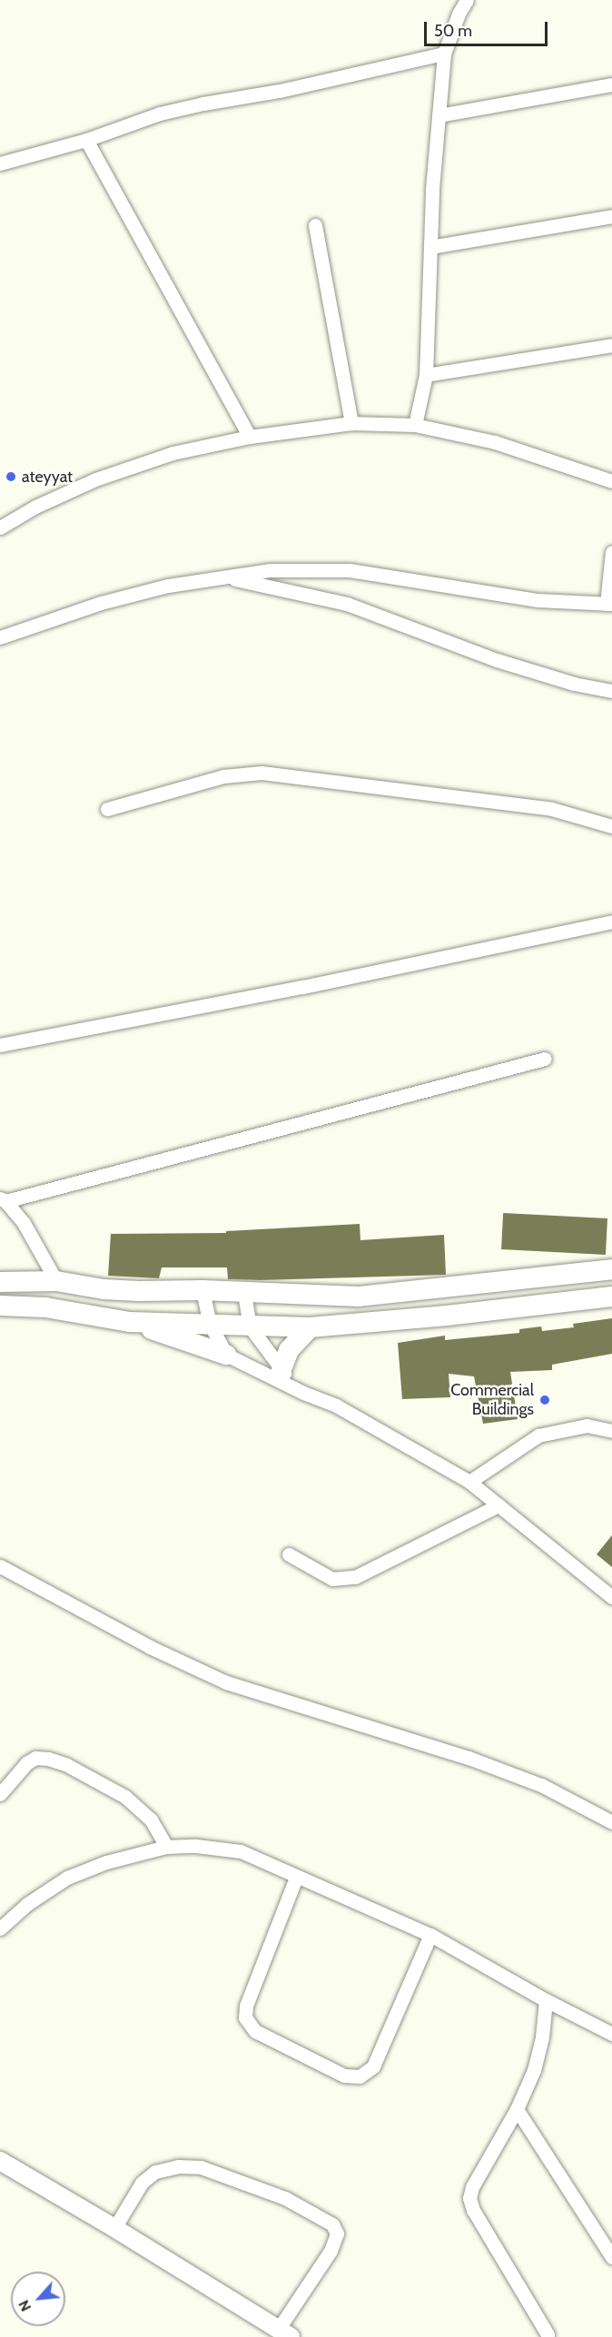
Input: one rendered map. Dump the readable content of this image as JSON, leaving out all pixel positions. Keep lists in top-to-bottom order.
{
  "places": ["ateyyat", "Commercial Buildings"],
  "scale_bar": "50 m",
  "north": "bottom left"
}
